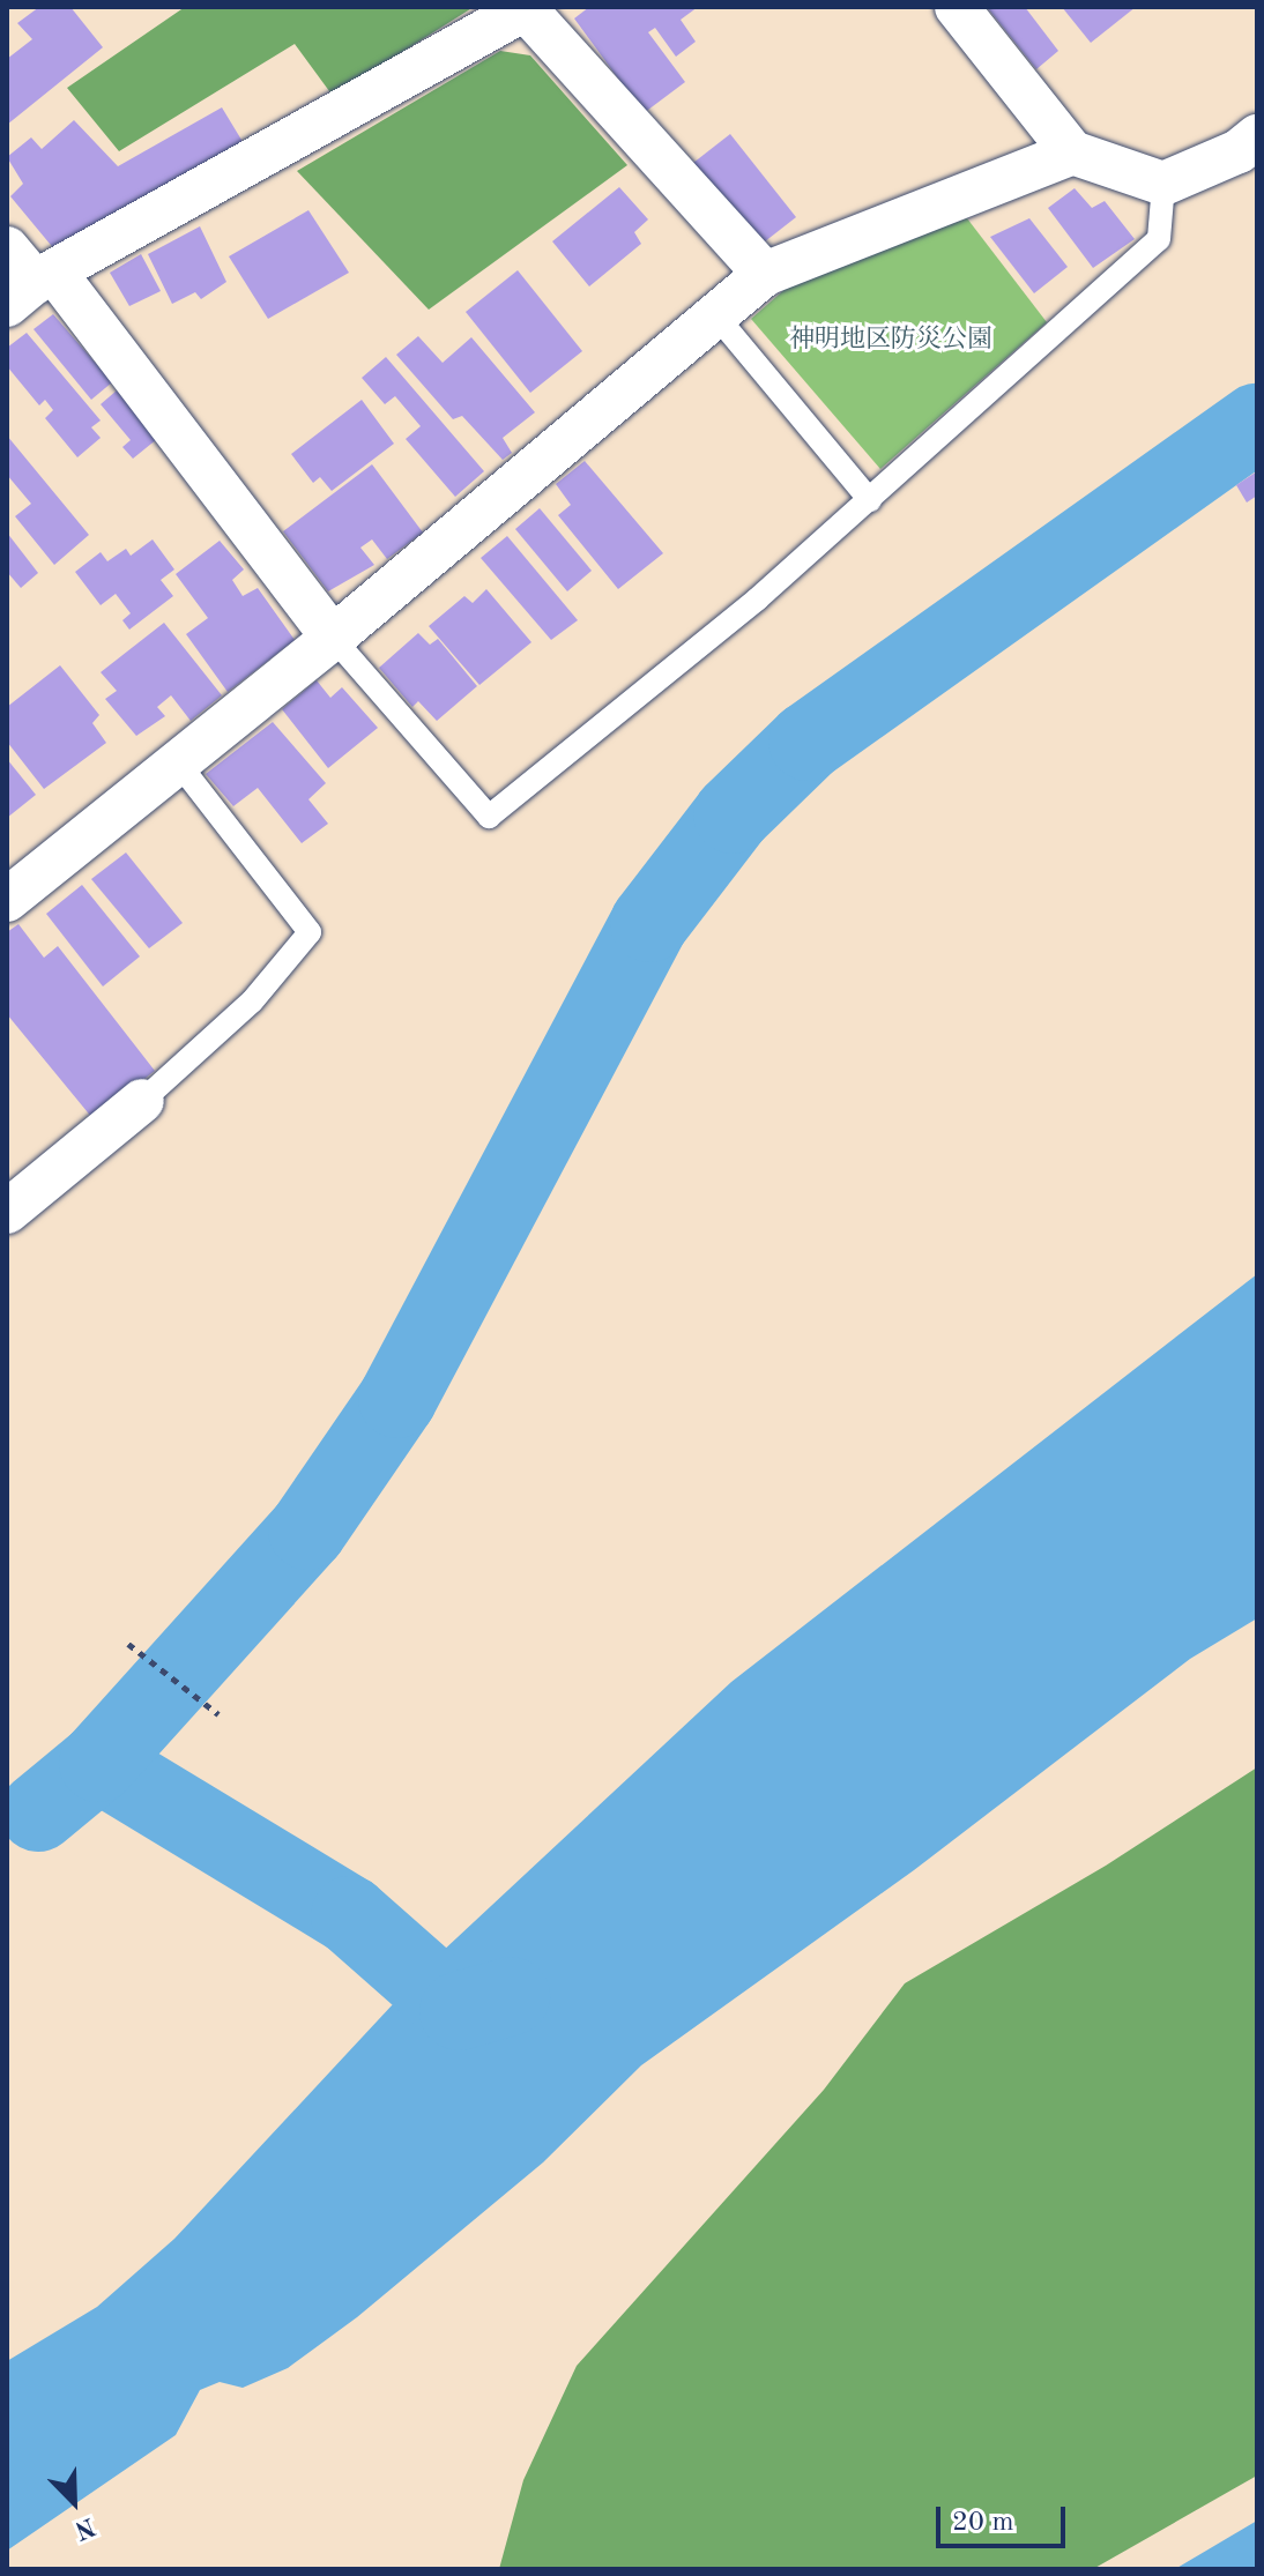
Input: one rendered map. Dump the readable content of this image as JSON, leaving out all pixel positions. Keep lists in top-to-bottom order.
{
  "parks": ["神明地区防災公園"],
  "scale_bar": "20 m",
  "north": "bottom right"
}
